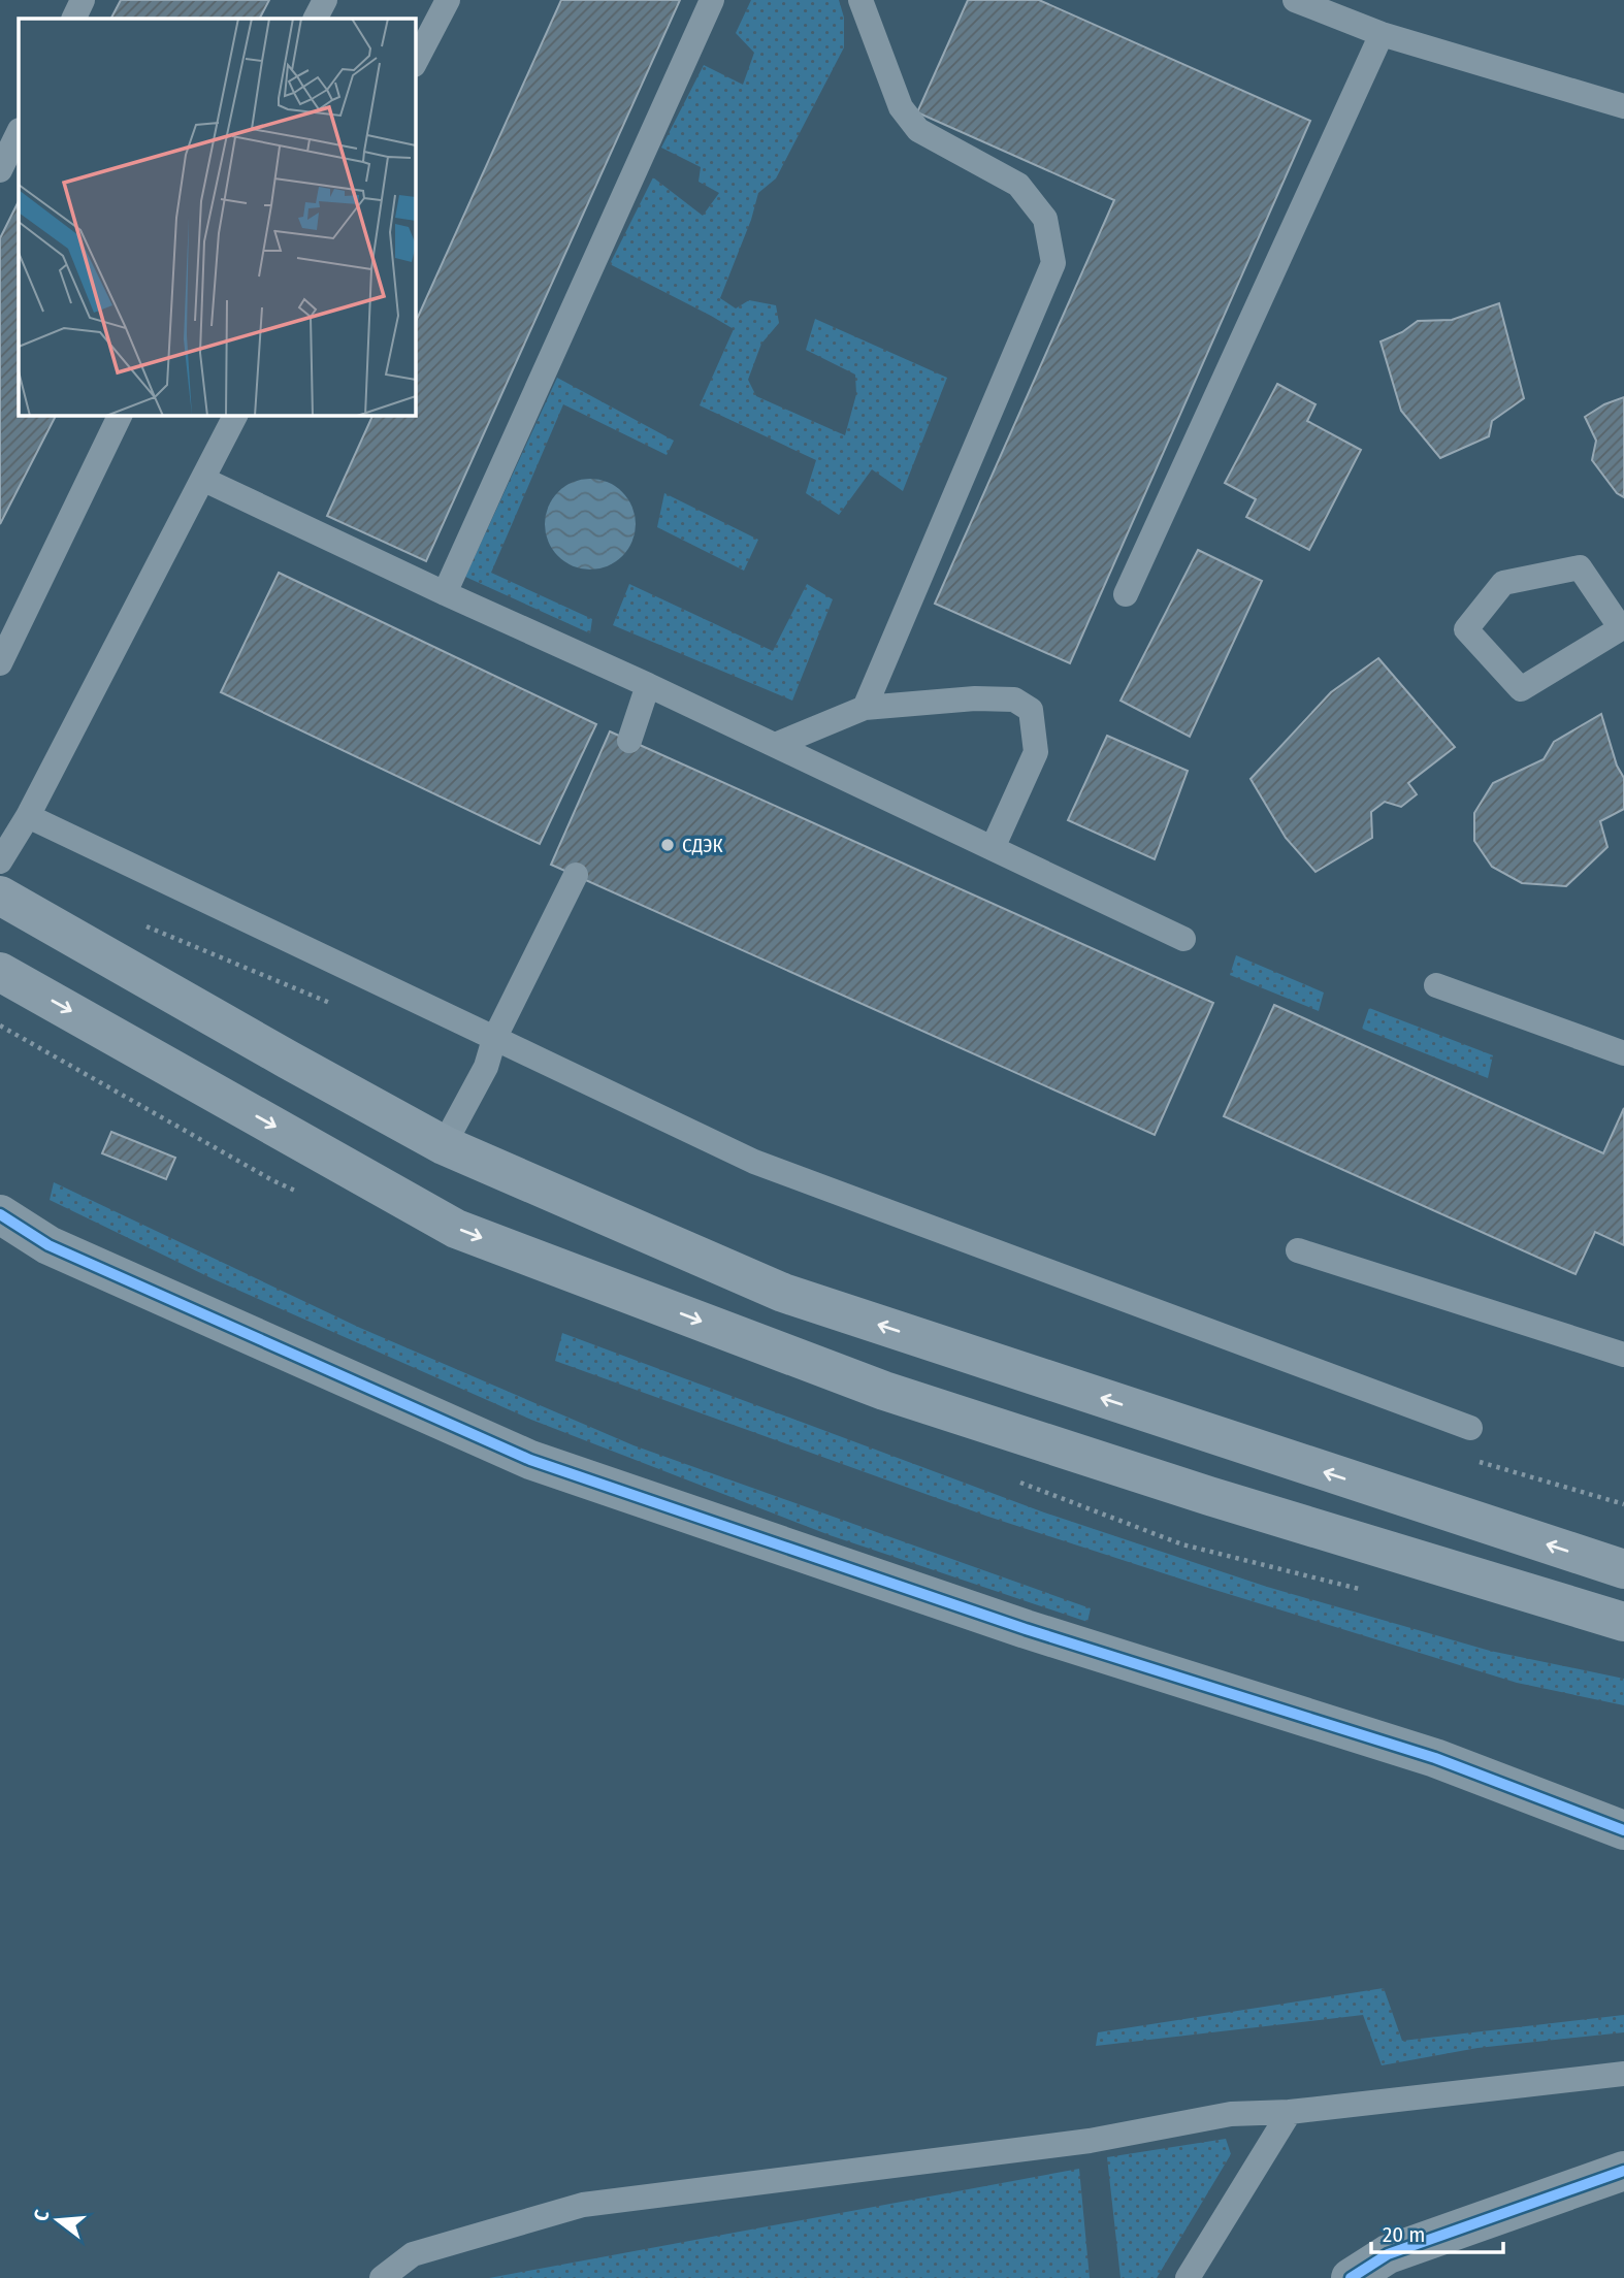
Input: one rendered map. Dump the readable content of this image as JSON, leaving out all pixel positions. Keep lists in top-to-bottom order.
{
  "places": ["СДЭК"],
  "scale_bar": "20 m",
  "north": "left"
}
